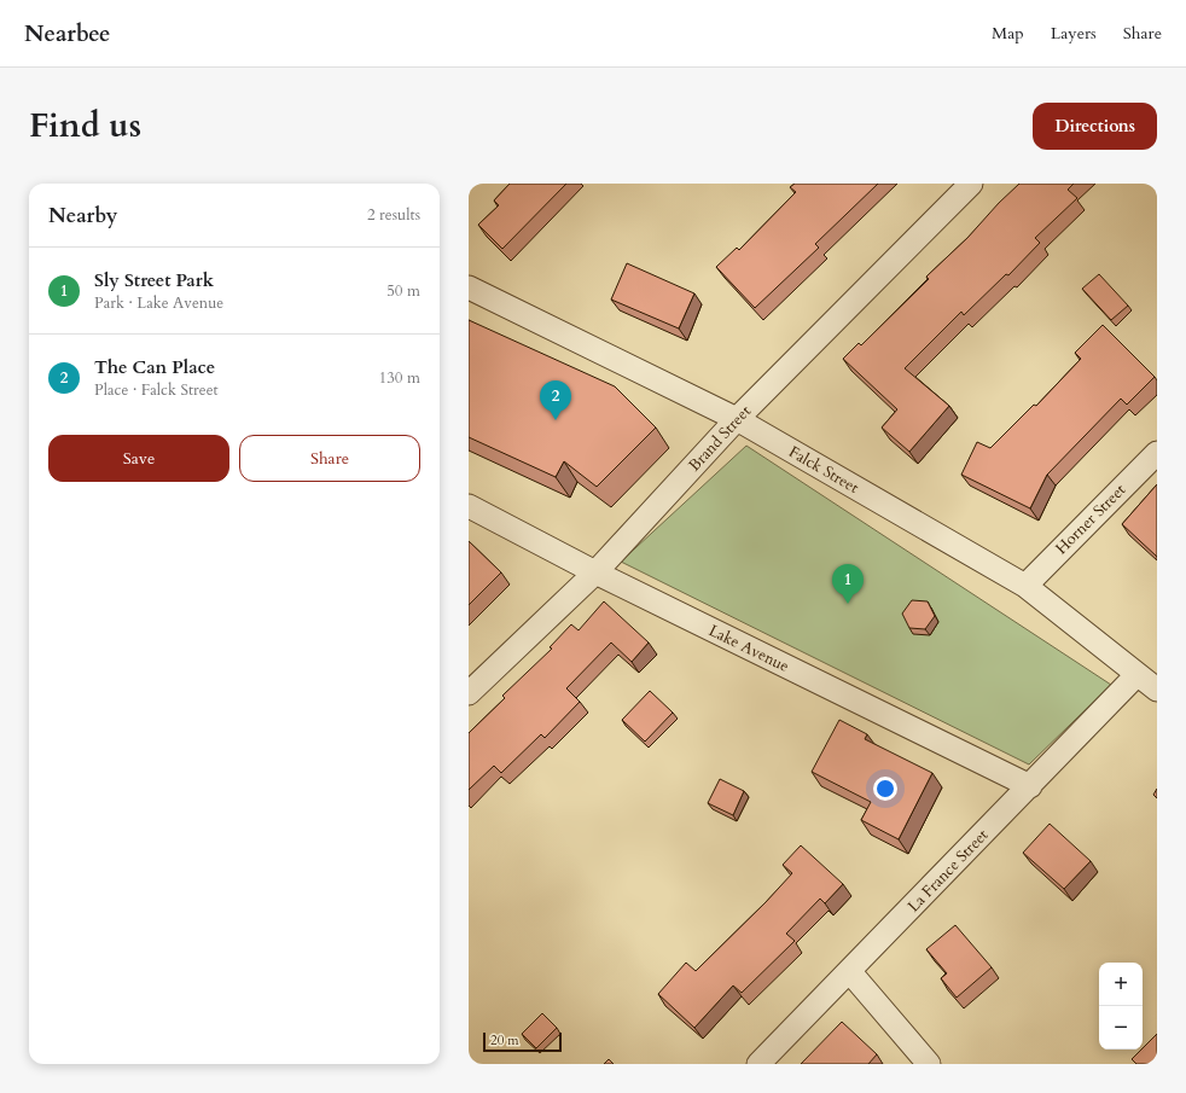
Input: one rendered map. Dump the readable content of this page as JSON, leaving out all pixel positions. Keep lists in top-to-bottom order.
{
  "streets": {
    "street": [
      "Brand Street",
      "Falck Street",
      "Horner Street",
      "Lake Avenue",
      "La France Street"
    ]
  },
  "crossings": [
    ["Brand Street", "Falck Street"],
    ["Brand Street", "Lake Avenue"],
    ["Falck Street", "Horner Street"],
    ["Falck Street", "La France Street"],
    ["Lake Avenue", "La France Street"]
  ],
  "scale_bar": "20 m",
  "page": {
    "header": "Nearbee",
    "nav": ["Map", "Layers", "Share"],
    "title": "Find us",
    "buttons": [
      "Directions",
      ["Save", "Share"]
    ],
    "heading": ["Nearby", "2 results"],
    "list": [
      {
        "mark": "1",
        "name": "Sly Street Park",
        "note": "Park · Lake Avenue",
        "value": "50 m"
      },
      {
        "mark": "2",
        "name": "The Can Place",
        "note": "Place · Falck Street",
        "value": "130 m"
      }
    ],
    "pins": ["2", "1"],
    "map_buttons": ["+", "−"],
    "scale": "20 m"
  }
}
